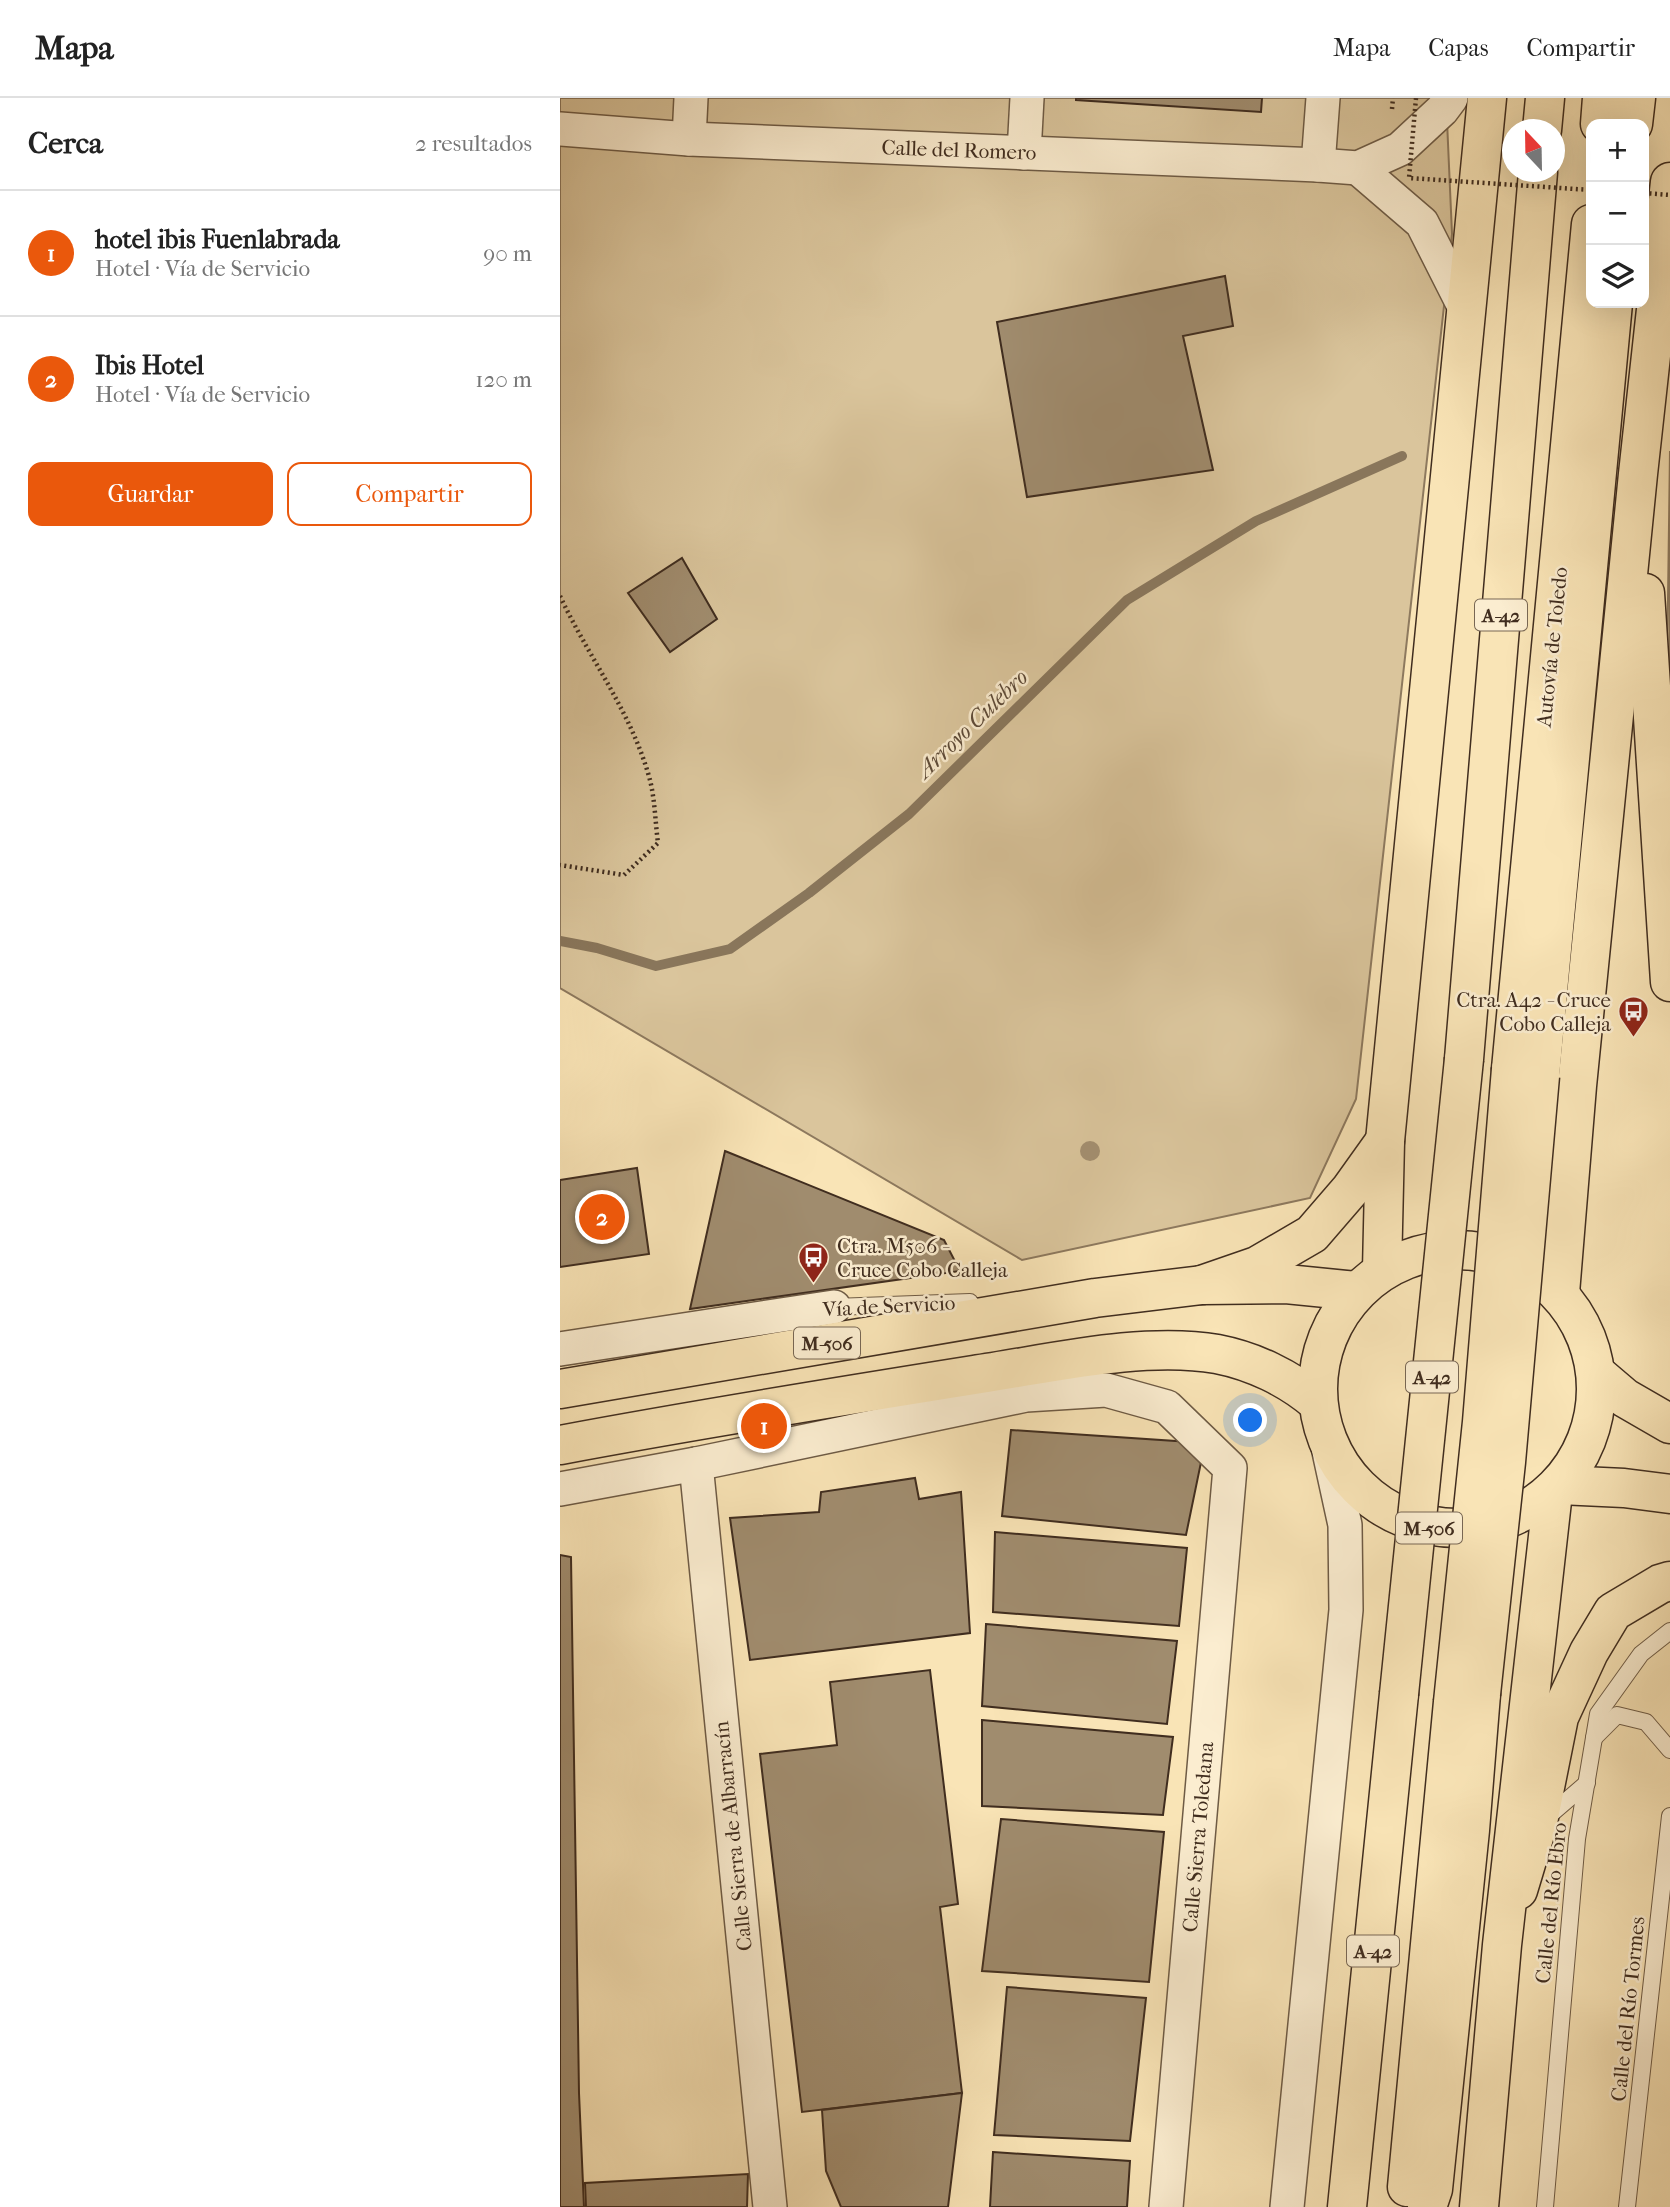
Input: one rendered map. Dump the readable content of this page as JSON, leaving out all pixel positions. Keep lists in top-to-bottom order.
{
  "streets": {
    "main road": ["A-42", "Autovía de Toledo", "M-506"],
    "street": [
      "Calle del Romero",
      "Vía de Servicio",
      "Calle Sierra de Albarracín",
      "Calle Sierra Toledana"
    ],
    "lane": ["Calle del Río Ebro", "Calle del Río Tormes"]
  },
  "crossings": [
    ["A-42", "Autovía de Toledo"],
    ["Vía de Servicio", "M-506"]
  ],
  "water": ["Arroyo Culebro"],
  "places": {
    "bus stop": ["Ctra. A42 - Cruce Cobo Calleja", "Ctra. M506 - Cruce Cobo Calleja"]
  },
  "north": "top",
  "page": {
    "header": "Mapa",
    "nav": ["Mapa", "Capas", "Compartir"],
    "heading": ["Cerca", "2 resultados"],
    "map_buttons": ["+", "−"],
    "list": [
      {
        "mark": "1",
        "name": "hotel ibis Fuenlabrada",
        "note": "Hotel · Vía de Servicio",
        "value": "90 m"
      },
      {
        "mark": "2",
        "name": "Ibis Hotel",
        "note": "Hotel · Vía de Servicio",
        "value": "120 m"
      }
    ],
    "buttons": ["Guardar", "Compartir"],
    "pins": ["2", "1"]
  }
}
